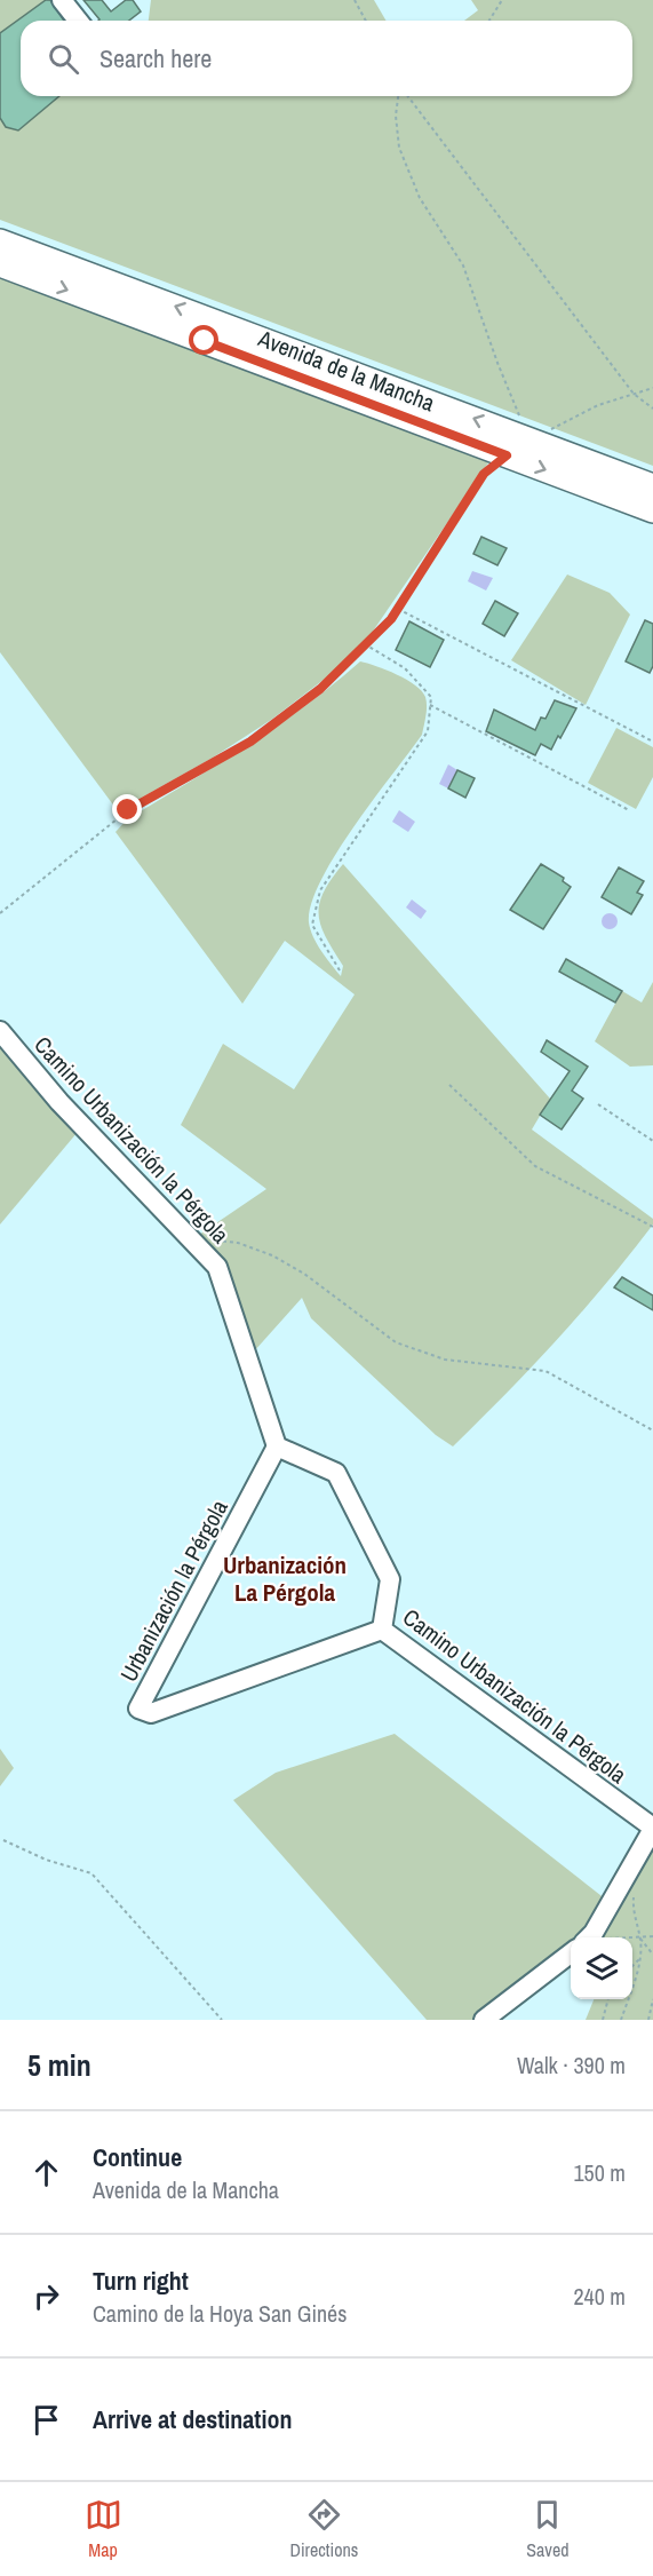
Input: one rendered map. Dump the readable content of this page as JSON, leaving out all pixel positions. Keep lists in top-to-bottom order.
{
  "streets": {
    "main road": ["Avenida de la Mancha"],
    "street": ["Camino Urbanización la Pérgola", "Urbanización la Pérgola"]
  },
  "crossings": [
    ["Camino Urbanización la Pérgola", "Urbanización la Pérgola"]
  ],
  "districts": ["Urbanización La Pérgola"],
  "page": {
    "search": "Search here",
    "heading": ["5 min", "Walk · 390 m"],
    "list": [
      ["Continue", "Avenida de la Mancha", "150 m"],
      ["Turn right", "Camino de la Hoya San Ginés", "240 m"],
      "Arrive at destination"
    ],
    "nav": ["Map", "Directions", "Saved"]
  }
}
